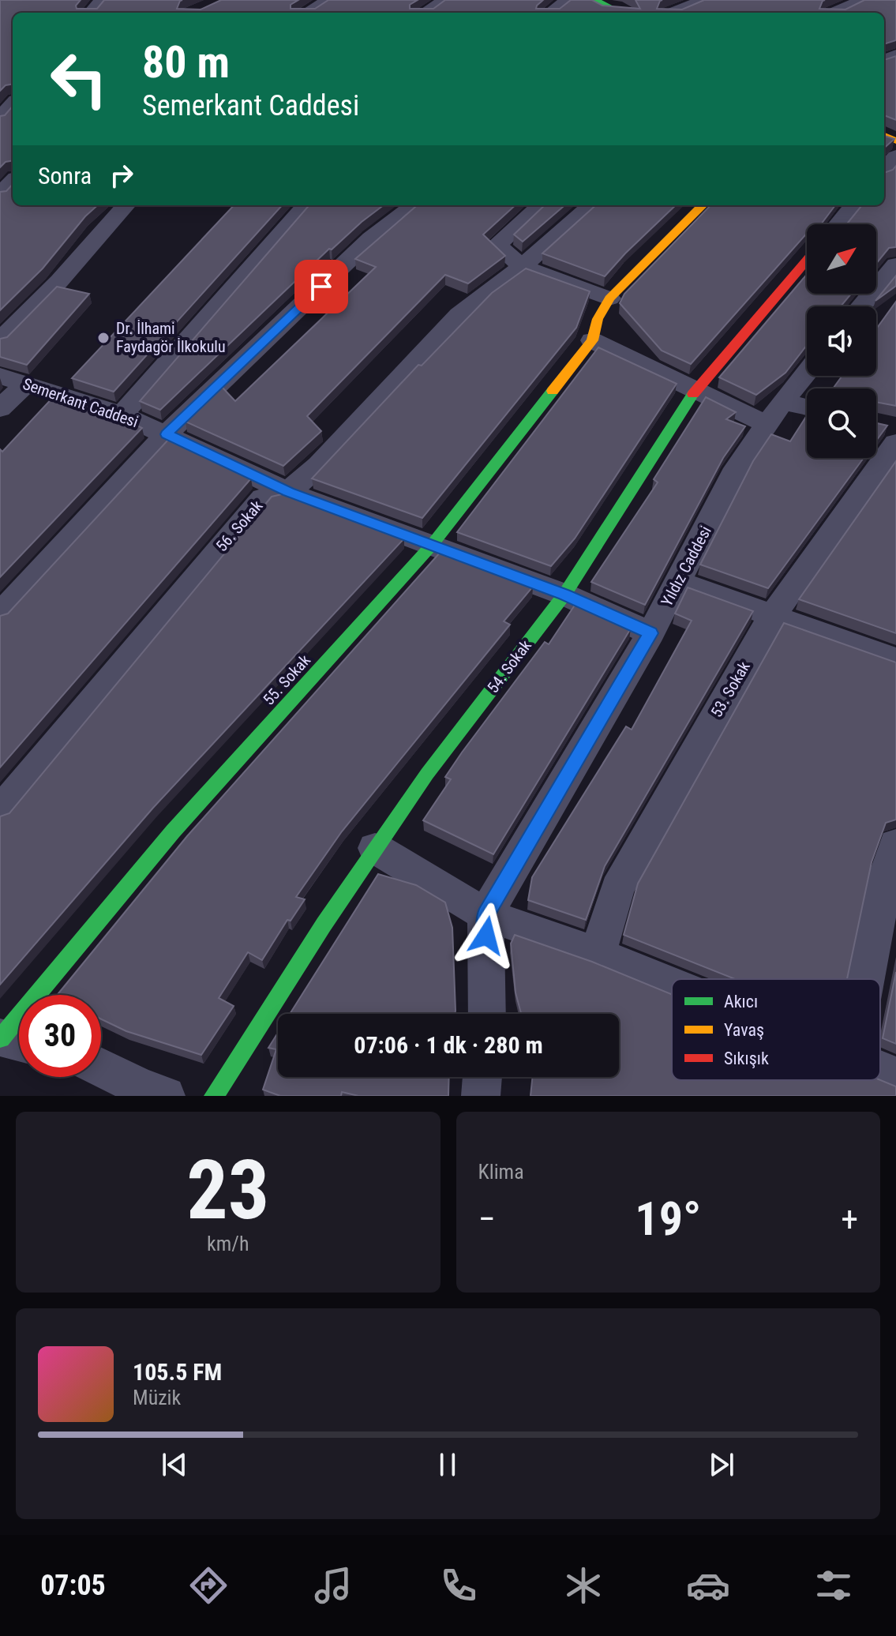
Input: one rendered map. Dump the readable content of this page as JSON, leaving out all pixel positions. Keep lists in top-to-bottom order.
{
  "streets": {
    "street": [
      "Semerkant Caddesi",
      "56. Sokak",
      "Yıldız Caddesi",
      "54. Sokak",
      "55. Sokak",
      "53. Sokak"
    ]
  },
  "crossings": [
    ["Semerkant Caddesi", "56. Sokak"],
    ["Semerkant Caddesi", "Yıldız Caddesi"],
    ["Semerkant Caddesi", "54. Sokak"],
    ["Semerkant Caddesi", "55. Sokak"]
  ],
  "places": ["Dr. İlhami Faydagör İlkokulu"],
  "legend": ["Akıcı", "Yavaş", "Sıkışık"],
  "north": "top right",
  "page": {
    "turn": ["80 m", "Semerkant Caddesi"],
    "then": "Sonra",
    "limit": "30",
    "trip": "07:06 · 1 dk · 280 m",
    "tile": [
      ["23", "km/h"],
      "Klima"
    ],
    "heat": ["−", "19°", "+"],
    "song": ["105.5 FM", "Müzik"],
    "tabs": "07:05"
  }
}
